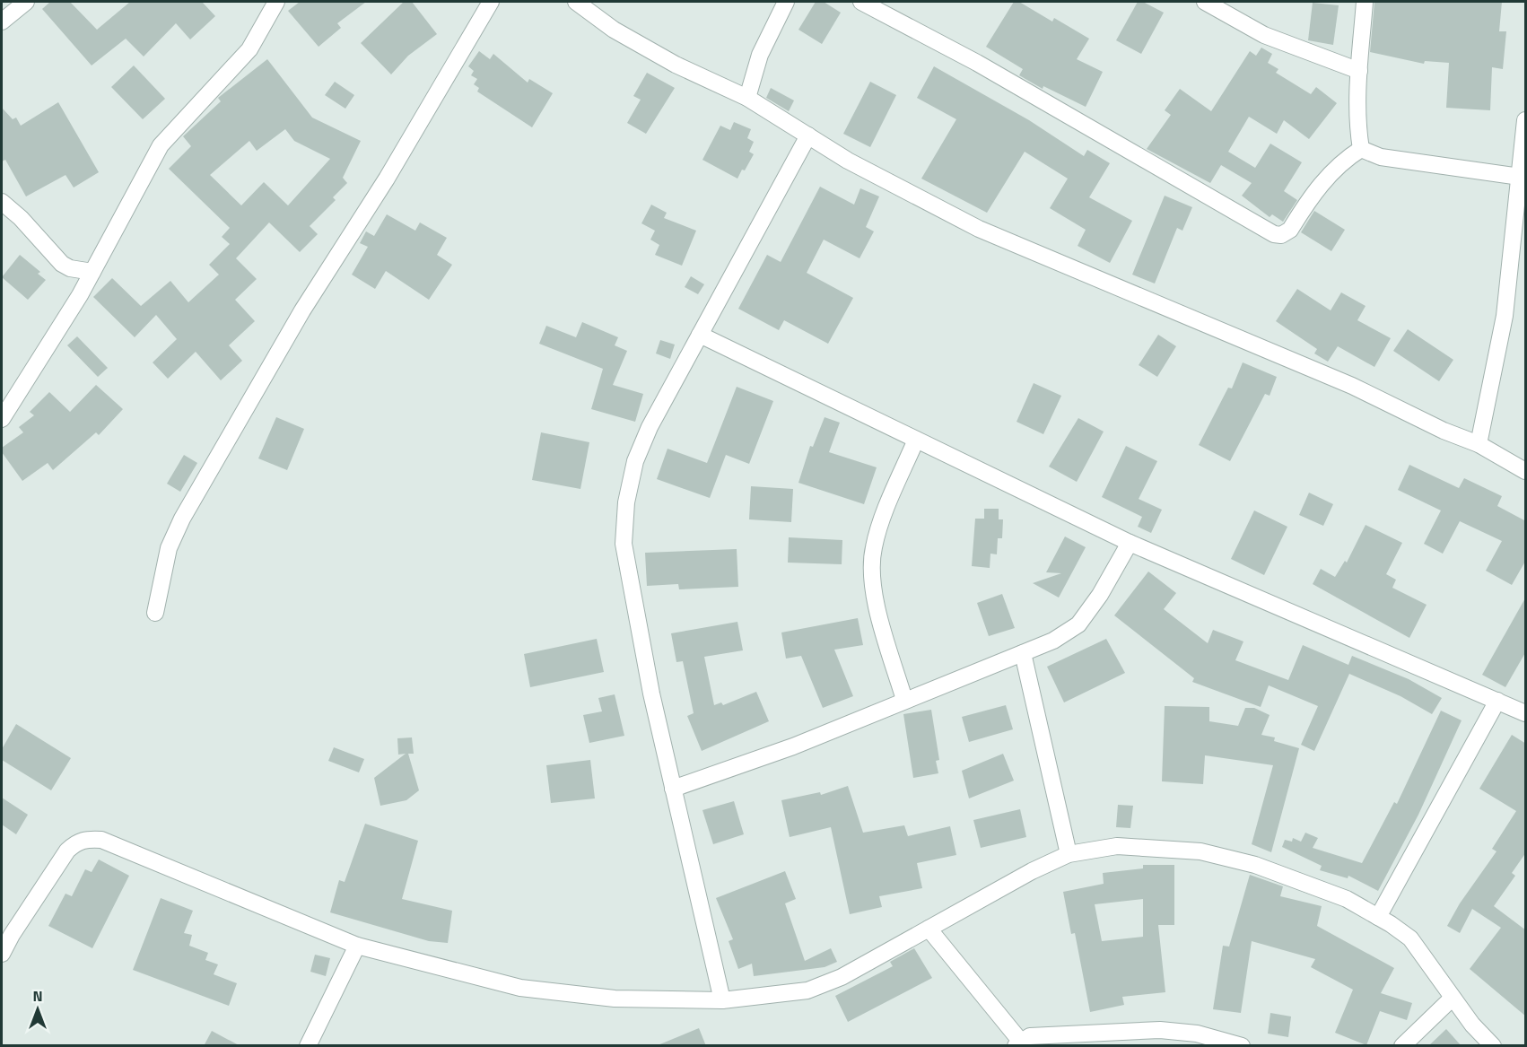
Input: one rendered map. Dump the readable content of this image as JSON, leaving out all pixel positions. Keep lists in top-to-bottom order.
{
  "north": "top"
}
